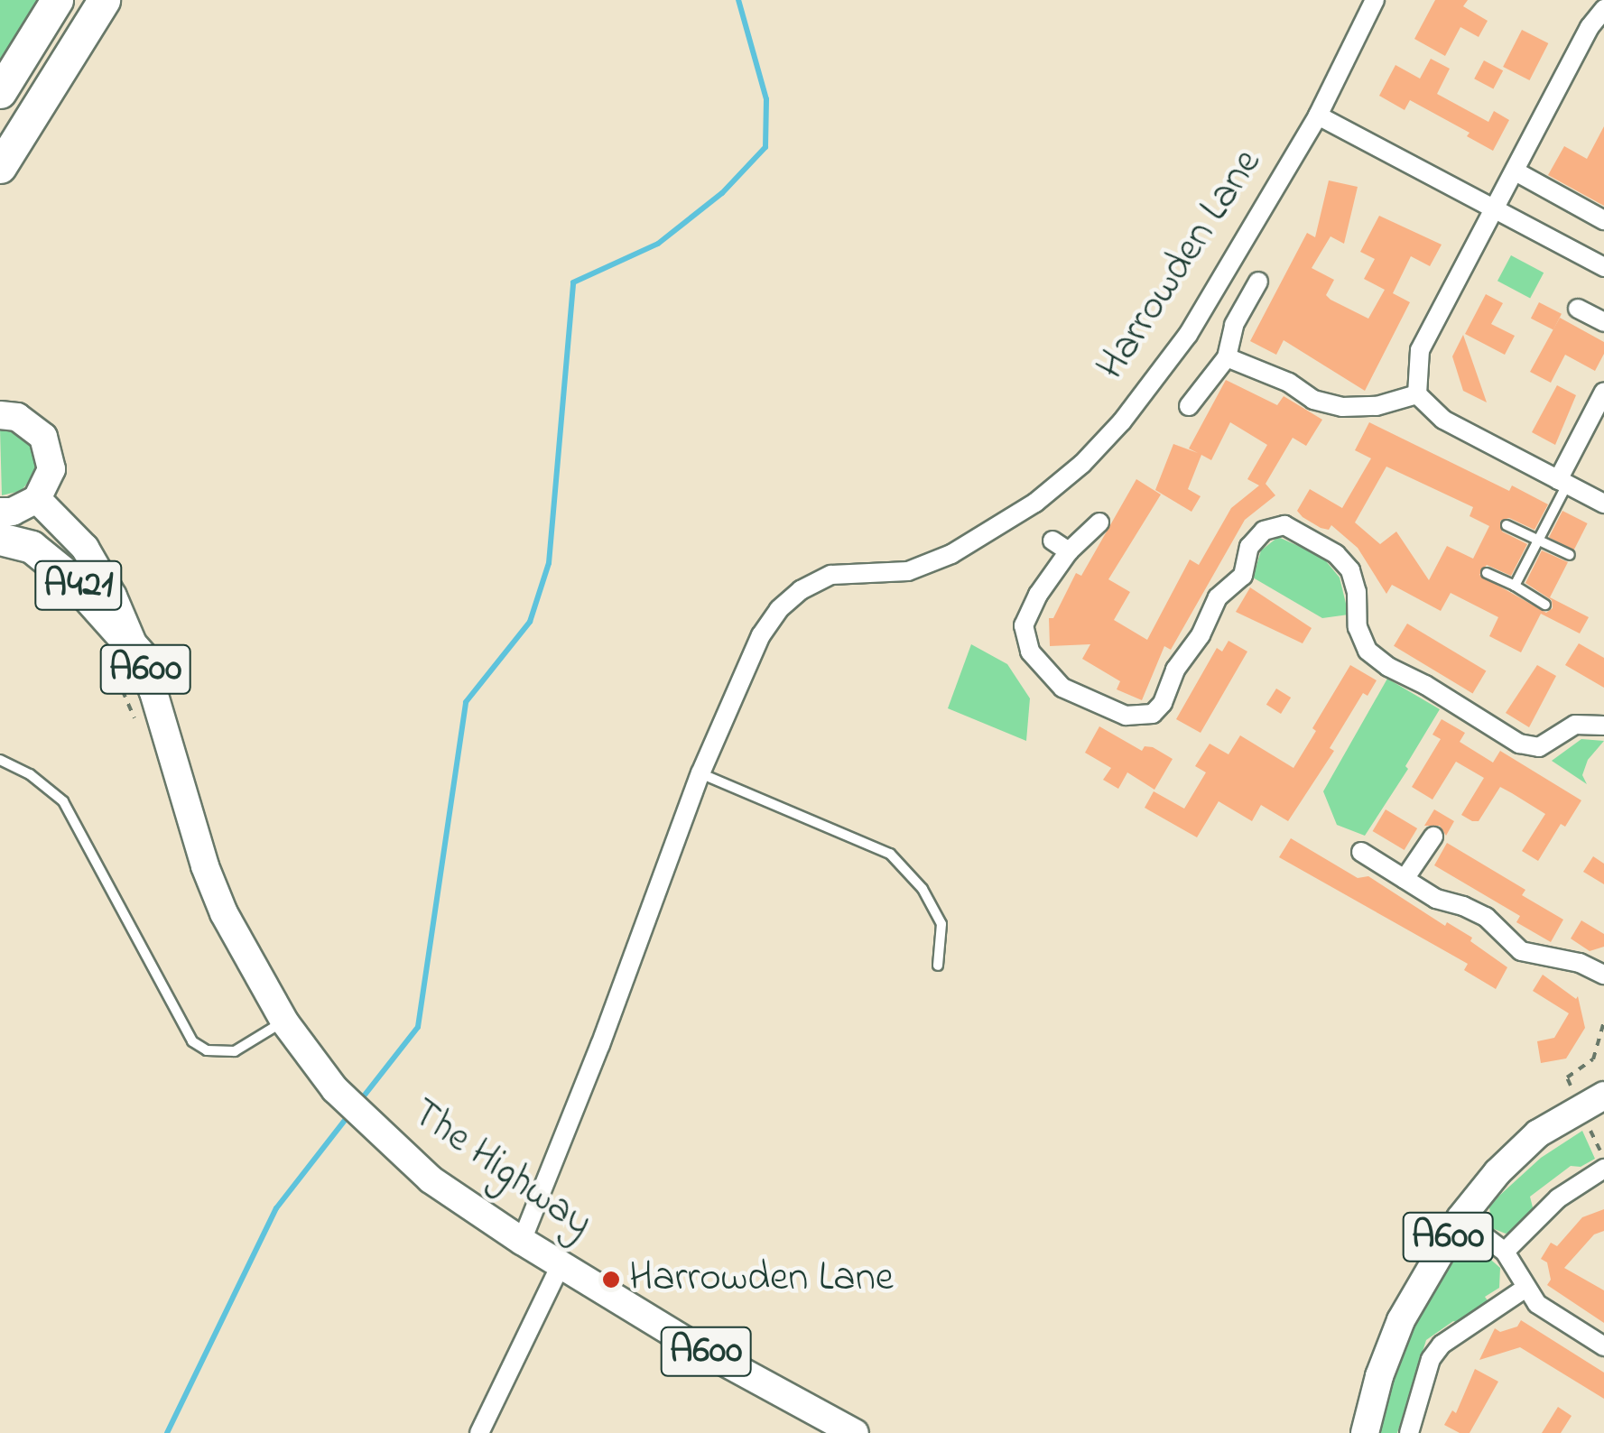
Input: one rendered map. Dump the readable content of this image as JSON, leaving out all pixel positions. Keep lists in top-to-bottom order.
{
  "streets": {
    "highway": ["A421"],
    "main road": ["A600", "The Highway"],
    "street": ["Harrowden Lane"]
  },
  "crossings": [
    ["Harrowden Lane", "The Highway"],
    ["A421", "A600"],
    ["A421", "The Highway"],
    ["A600", "The Highway"]
  ],
  "places": ["Harrowden Lane"]
}
